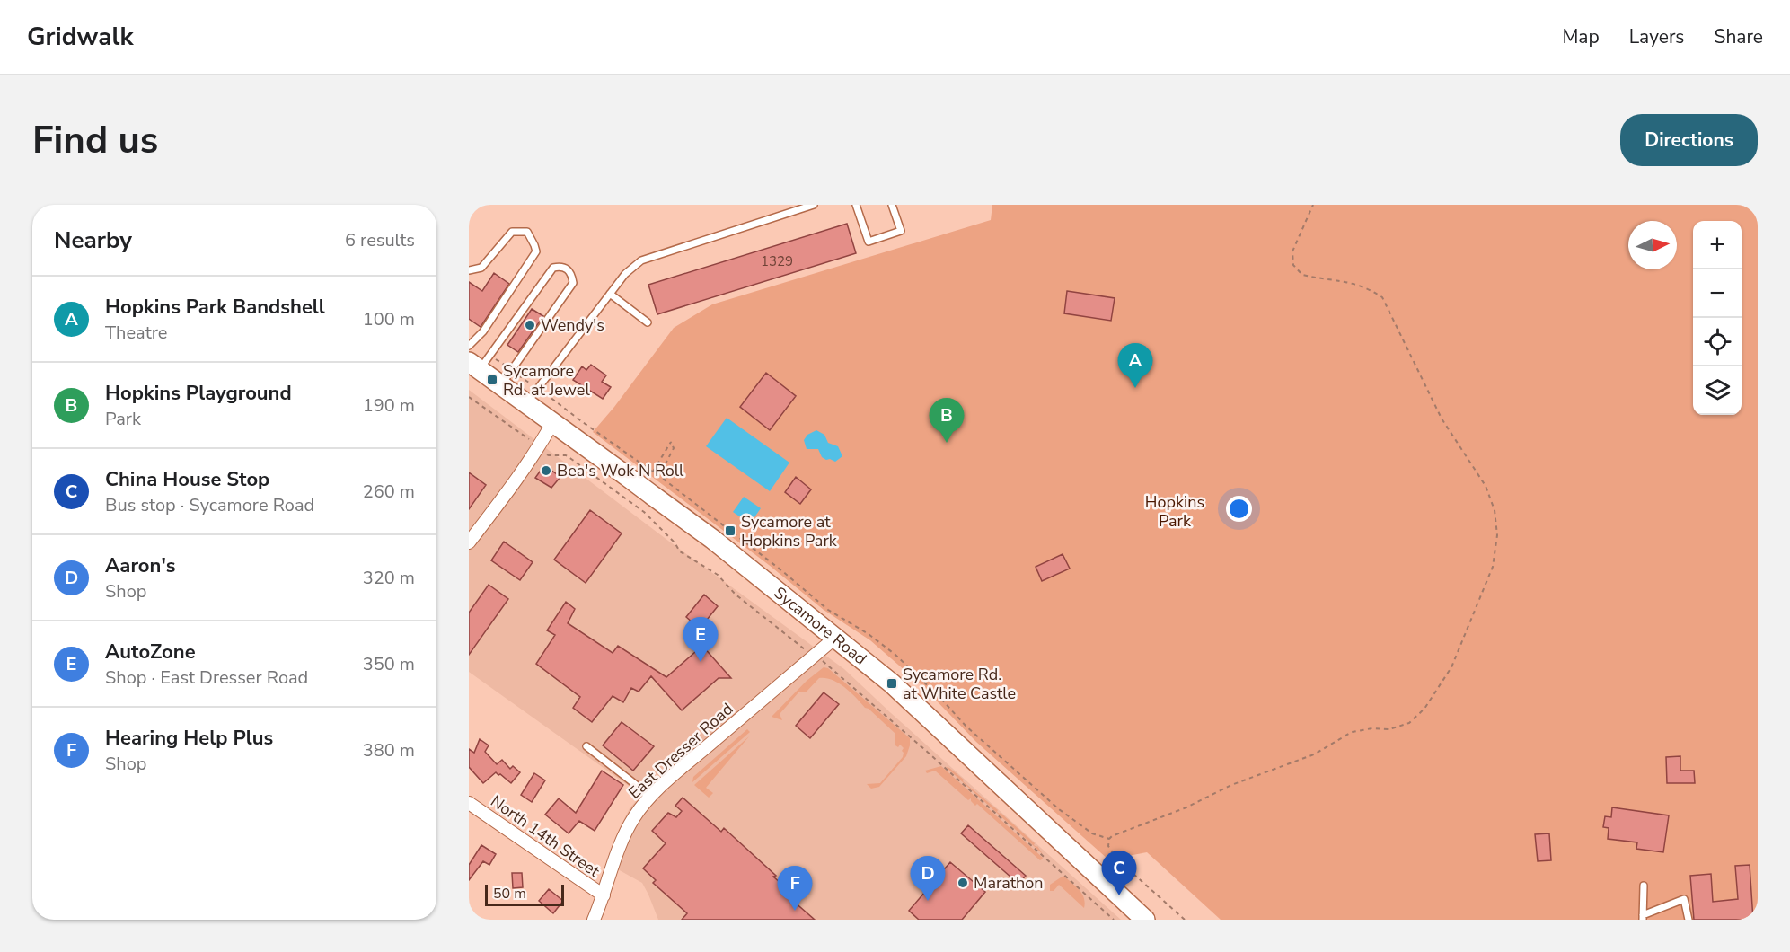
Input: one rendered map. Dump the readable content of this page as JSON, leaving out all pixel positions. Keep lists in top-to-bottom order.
{
  "streets": {
    "main road": ["Sycamore Road"],
    "street": ["East Dresser Road", "North 14th Street"]
  },
  "crossings": [
    ["Sycamore Road", "East Dresser Road"],
    ["East Dresser Road", "North 14th Street"]
  ],
  "parks": ["Hopkins Park"],
  "places": {
    "other": ["Wendy's", "Bea's Wok N Roll", "Marathon"],
    "transit": ["Sycamore Rd. at Jewel", "Sycamore at Hopkins Park", "Sycamore Rd. at White Castle"]
  },
  "house_numbers": ["1329"],
  "scale_bar": "50 m",
  "north": "right",
  "page": {
    "header": "Gridwalk",
    "nav": ["Map", "Layers", "Share"],
    "buttons": "Directions",
    "title": "Find us",
    "heading": ["Nearby", "6 results"],
    "map_buttons": ["+", "−"],
    "list": [
      {
        "mark": "A",
        "name": "Hopkins Park Bandshell",
        "note": "Theatre",
        "value": "100 m"
      },
      {
        "mark": "B",
        "name": "Hopkins Playground",
        "note": "Park",
        "value": "190 m"
      },
      {
        "mark": "C",
        "name": "China House Stop",
        "note": "Bus stop · Sycamore Road",
        "value": "260 m"
      },
      {
        "mark": "D",
        "name": "Aaron's",
        "note": "Shop",
        "value": "320 m"
      },
      {
        "mark": "E",
        "name": "AutoZone",
        "note": "Shop · East Dresser Road",
        "value": "350 m"
      },
      {
        "mark": "F",
        "name": "Hearing Help Plus",
        "note": "Shop",
        "value": "380 m"
      }
    ],
    "pins": [
      "A",
      "B",
      "E",
      "C",
      "D",
      "F"
    ],
    "scale": "50 m"
  }
}
